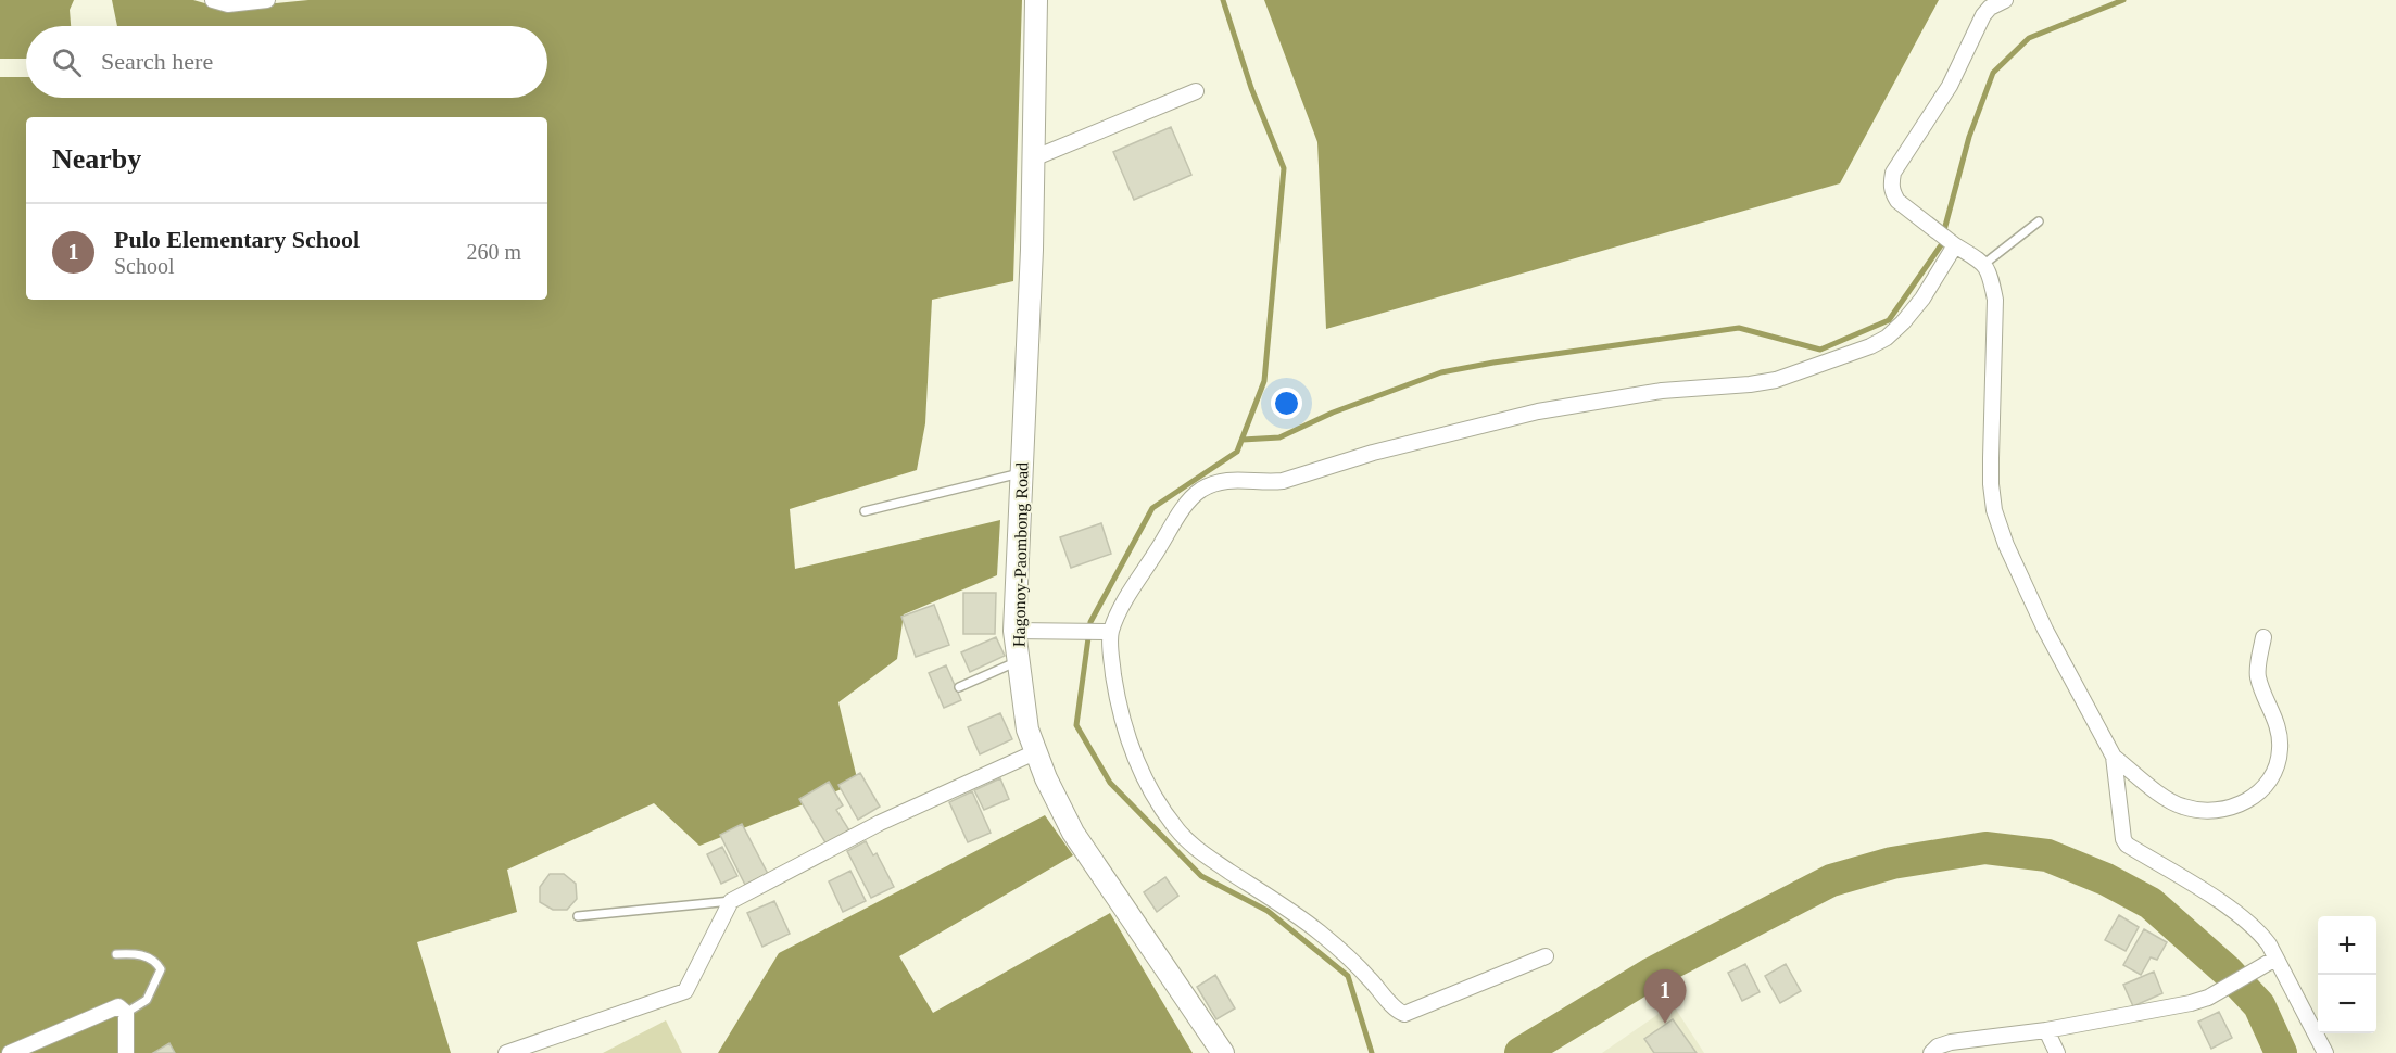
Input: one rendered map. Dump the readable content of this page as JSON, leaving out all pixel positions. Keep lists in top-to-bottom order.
{
  "streets": {
    "main road": ["Hagonoy-Paombong Road"]
  },
  "page": {
    "search": "Search here",
    "heading": "Nearby",
    "list": [
      {
        "mark": "1",
        "name": "Pulo Elementary School",
        "note": "School",
        "value": "260 m"
      }
    ],
    "map_buttons": ["+", "−"],
    "pins": "1"
  }
}
